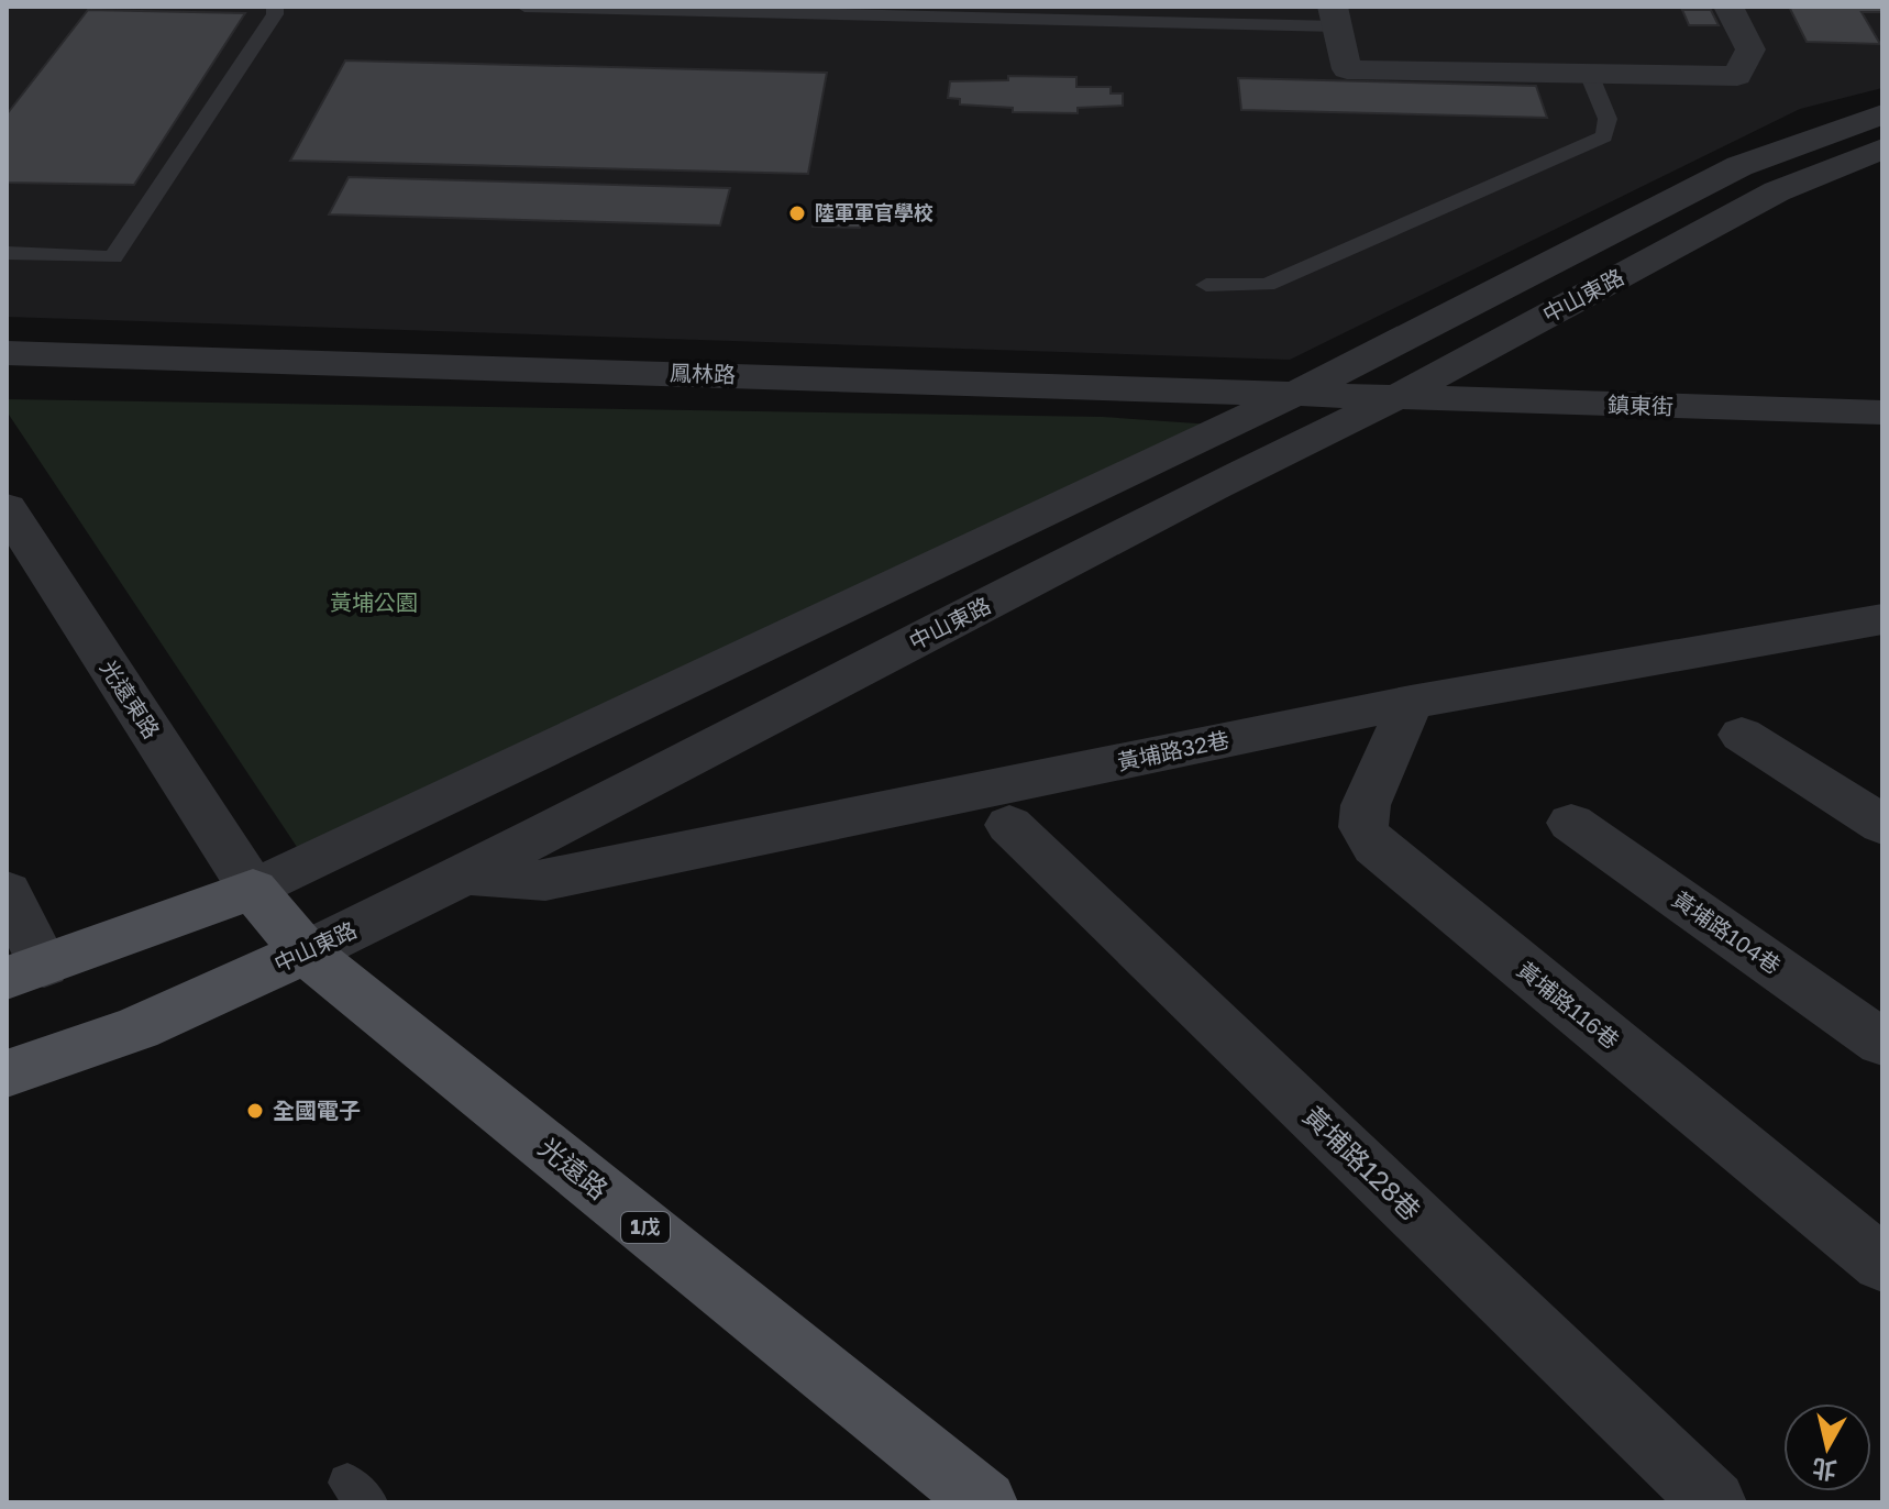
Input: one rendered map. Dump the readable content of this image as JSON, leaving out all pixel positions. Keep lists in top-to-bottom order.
{
  "streets": {
    "main road": ["中山東路", "光遠路", "1戊"],
    "street": [
      "鳳林路",
      "鎮東街",
      "光遠東路",
      "黃埔路32巷",
      "黃埔路104巷",
      "黃埔路116巷",
      "黃埔路128巷"
    ]
  },
  "crossings": [
    ["中山東路", "鳳林路"],
    ["中山東路", "鎮東街"],
    ["中山東路", "光遠東路"],
    ["中山東路", "黃埔路32巷"],
    ["中山東路", "光遠路"],
    ["鳳林路", "鎮東街"],
    ["光遠東路", "光遠路"],
    ["黃埔路32巷", "黃埔路116巷"]
  ],
  "parks": ["黃埔公園"],
  "places": ["陸軍軍官學校", "全國電子"],
  "north": "bottom"
}
